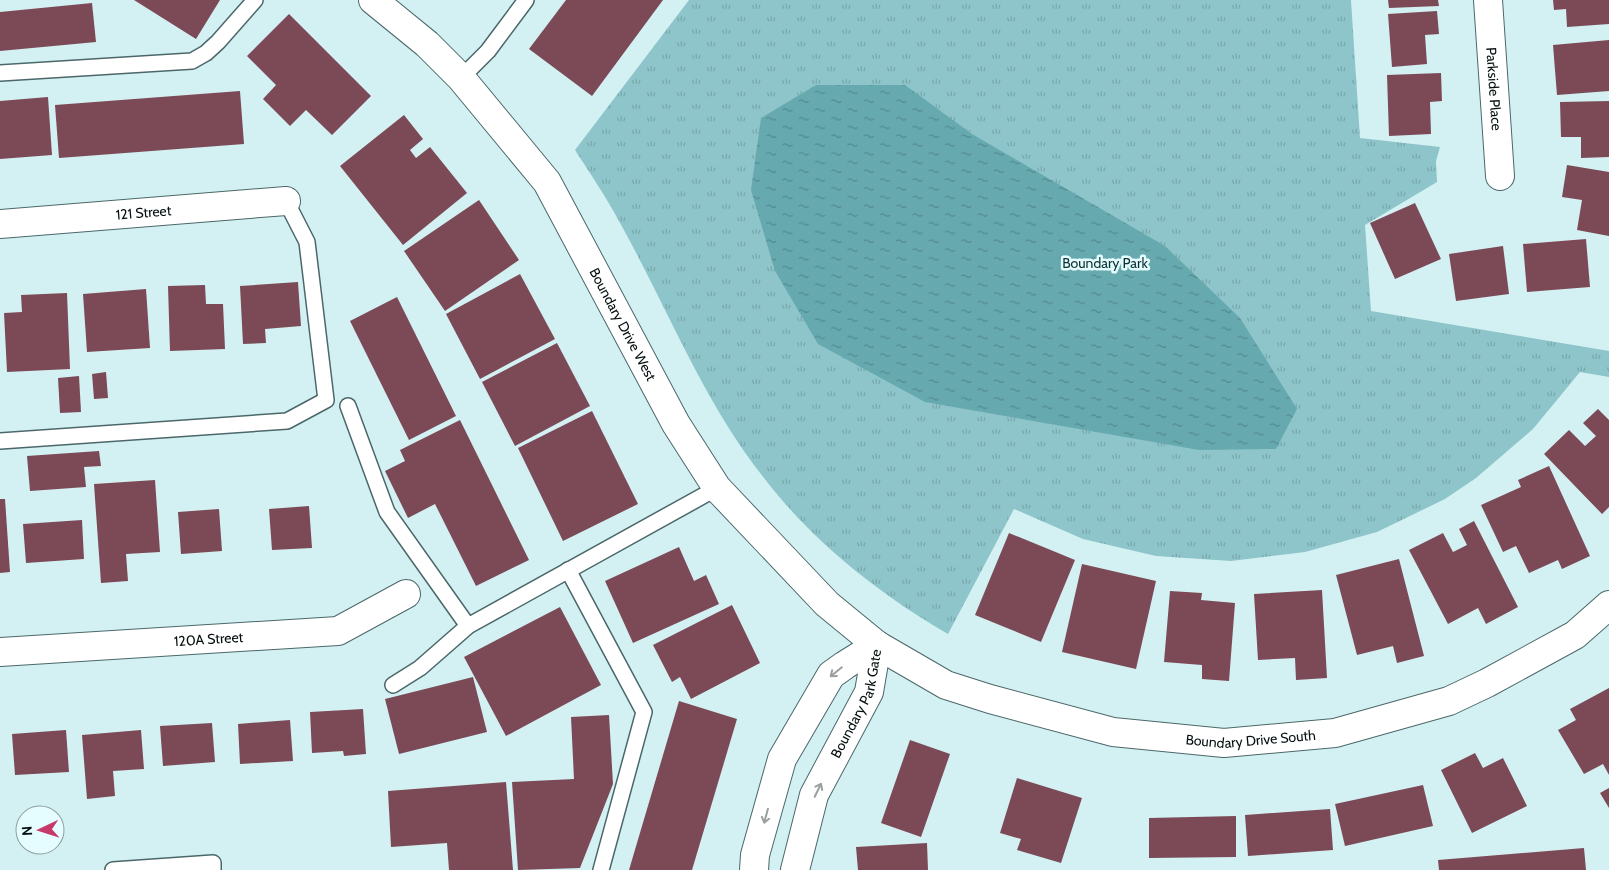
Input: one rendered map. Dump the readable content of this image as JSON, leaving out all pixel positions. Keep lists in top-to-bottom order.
{
  "streets": {
    "street": [
      "Parkside Place",
      "121 Street",
      "Boundary Drive West",
      "120A Street",
      "Boundary Park Gate",
      "Boundary Drive South"
    ]
  },
  "crossings": [
    ["Boundary Drive West", "Boundary Park Gate"],
    ["Boundary Drive West", "Boundary Drive South"],
    ["Boundary Park Gate", "Boundary Drive South"]
  ],
  "parks": ["Boundary Park"],
  "north": "left"
}
